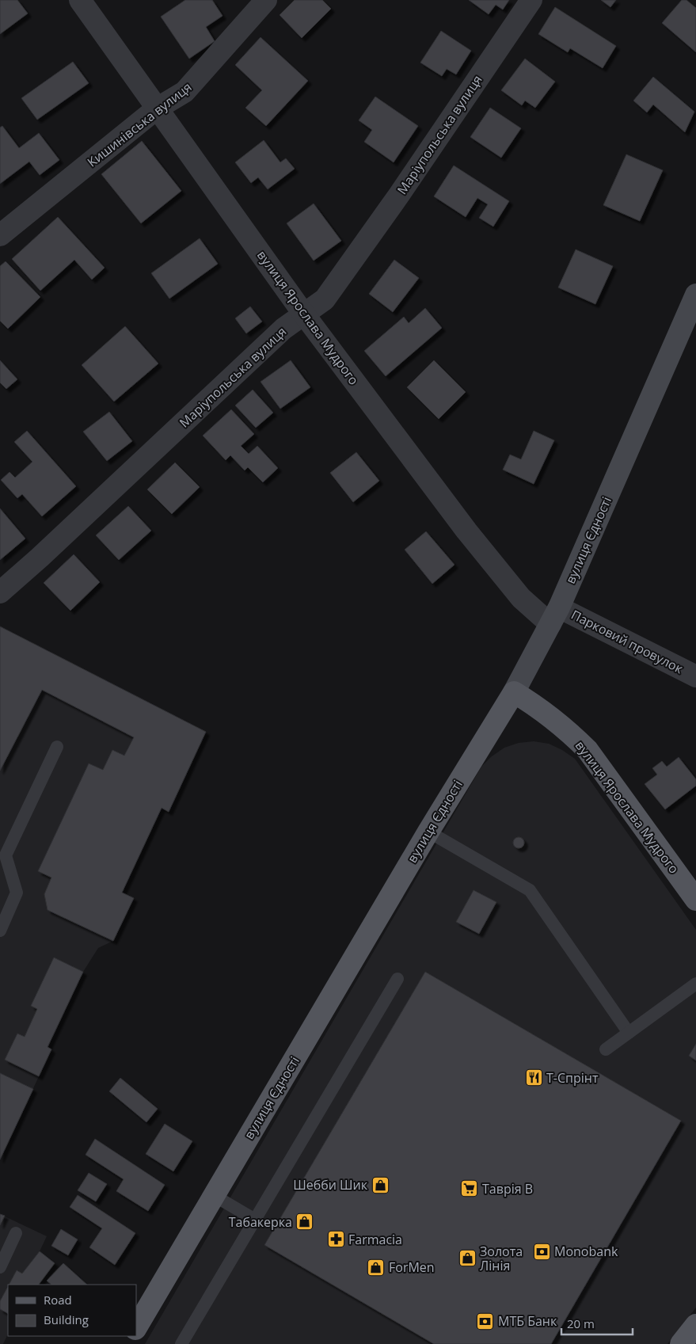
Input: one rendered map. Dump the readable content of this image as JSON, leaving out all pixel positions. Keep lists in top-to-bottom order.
{
  "streets": {
    "main road": ["вулиця Ярослава Мудрого", "вулиця Єдності"],
    "street": ["Кишинівська вулиця", "Маріупольська вулиця", "Парковий провулок"]
  },
  "crossings": [
    ["Кишинівська вулиця", "вулиця Ярослава Мудрого"],
    ["Маріупольська вулиця", "вулиця Ярослава Мудрого"],
    ["вулиця Ярослава Мудрого", "вулиця Єдності"],
    ["вулиця Ярослава Мудрого", "Парковий провулок"],
    ["вулиця Єдності", "Парковий провулок"]
  ],
  "places": {
    "restaurant": ["Т-Спрінт"],
    "shop": [
      "Шебби Шик",
      "Табакерка",
      "Золота Лінія",
      "ForMen"
    ],
    "supermarket": ["Таврія В"],
    "pharmacy": ["Farmacia"],
    "bank": ["Monobank", "МТБ Банк"]
  },
  "legend": ["Road", "Building"],
  "scale_bar": "20 m"
}
